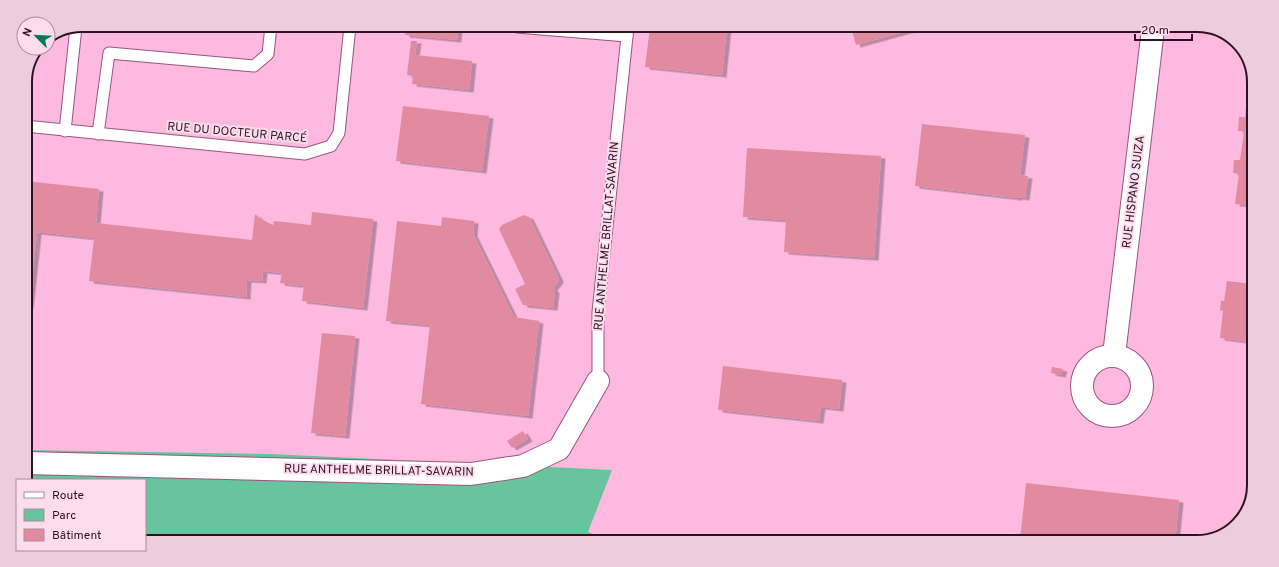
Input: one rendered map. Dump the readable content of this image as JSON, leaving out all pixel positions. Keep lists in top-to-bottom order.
{
  "streets": {
    "street": ["RUE HISPANO SUIZA", "RUE ANTHELME BRILLAT-SAVARIN"],
    "lane": ["RUE DU DOCTEUR PARCÉ"]
  },
  "legend": ["Route", "Parc", "Bâtiment"],
  "scale_bar": "20 m",
  "north": "top left"
}
